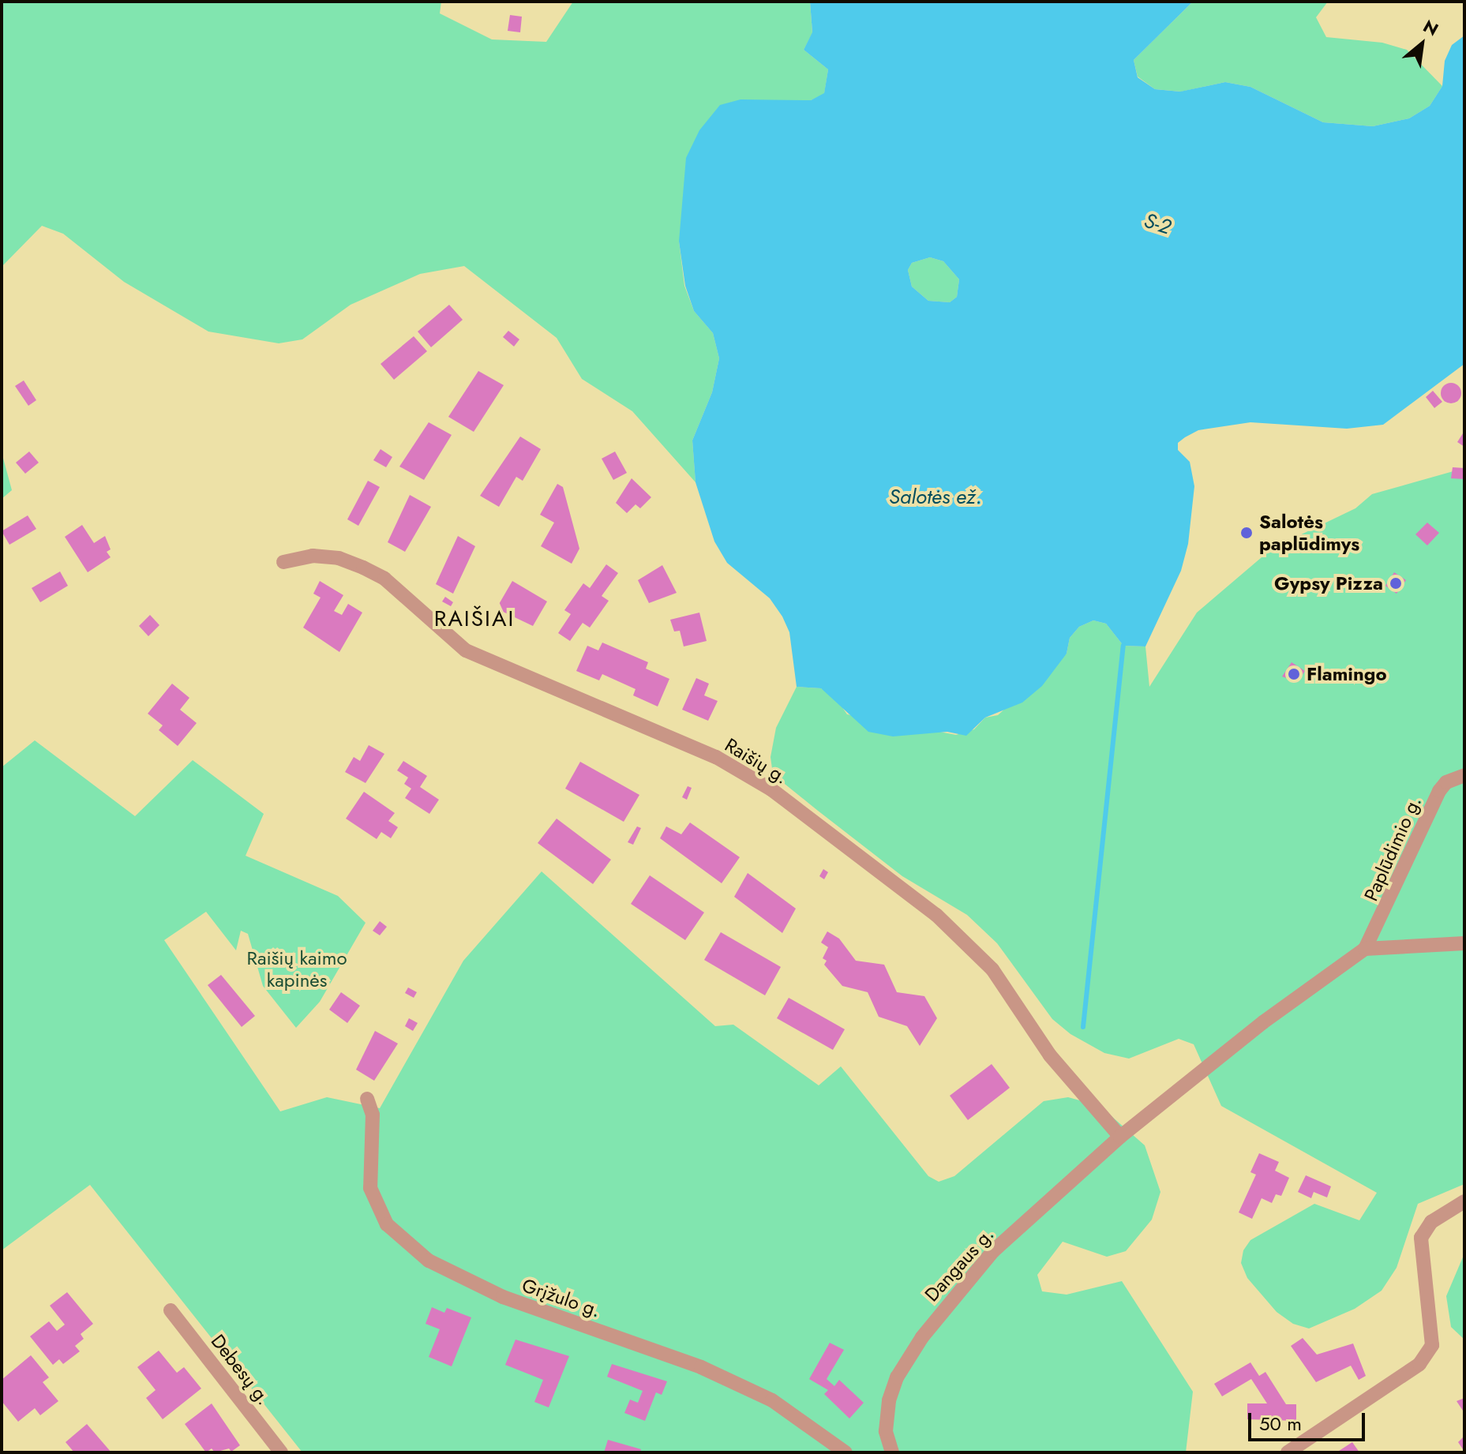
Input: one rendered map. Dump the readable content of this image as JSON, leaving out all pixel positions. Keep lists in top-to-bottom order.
{
  "streets": {
    "street": [
      "Raišių g.",
      "Paplūdimio g.",
      "Dangaus g.",
      "Grįžulo g.",
      "Debesų g."
    ]
  },
  "crossings": [
    ["Raišių g.", "Dangaus g."],
    ["Paplūdimio g.", "Dangaus g."]
  ],
  "districts": ["RAIŠIAI"],
  "water": ["S-2", "Salotės ež."],
  "parks": ["Raišių kaimo kapinės"],
  "places": ["Salotės paplūdimys", "Gypsy Pizza", "Flamingo"],
  "scale_bar": "50 m",
  "north": "top right"
}
